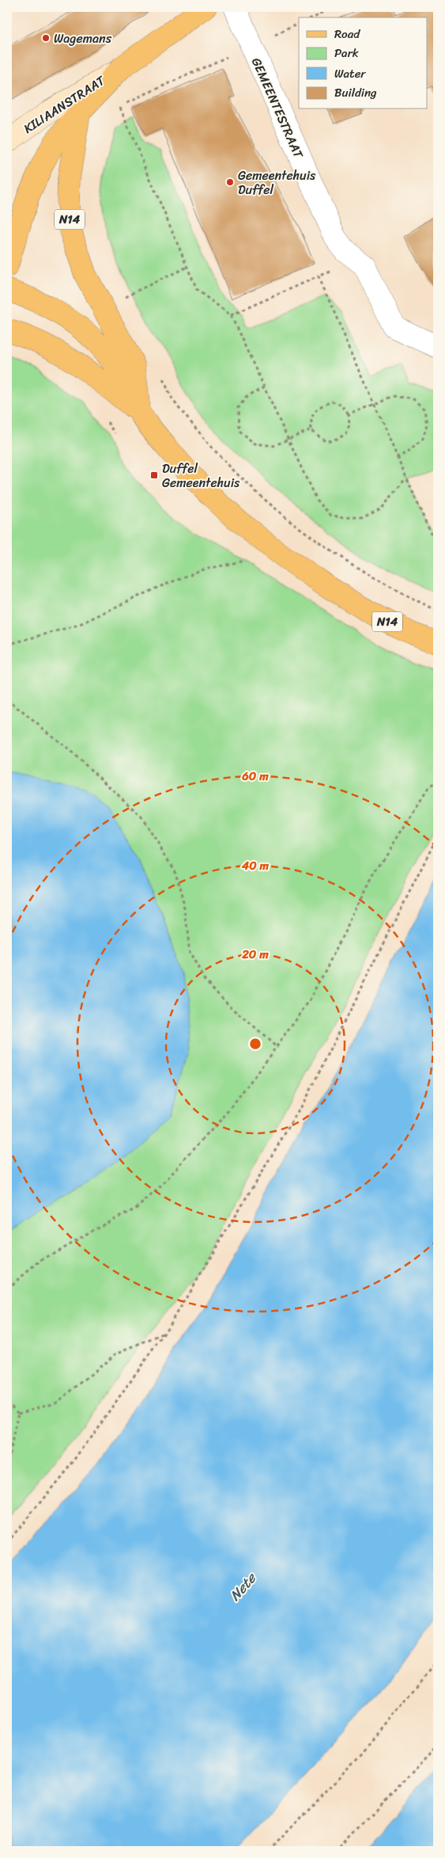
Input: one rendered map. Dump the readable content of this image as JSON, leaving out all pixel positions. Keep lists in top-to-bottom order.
{
  "streets": {
    "main road": ["KILIAANSTRAAT", "N14"],
    "street": ["GEMEENTESTRAAT"]
  },
  "crossings": [
    ["KILIAANSTRAAT", "N14"]
  ],
  "water": ["Nete"],
  "places": {
    "other": ["Wagemans", "Gemeentehuis Duffel"],
    "transit": ["Duffel Gemeentehuis"]
  },
  "legend": [
    "Road",
    "Park",
    "Water",
    "Building"
  ],
  "rings": ["60 m", "40 m", "20 m"]
}
